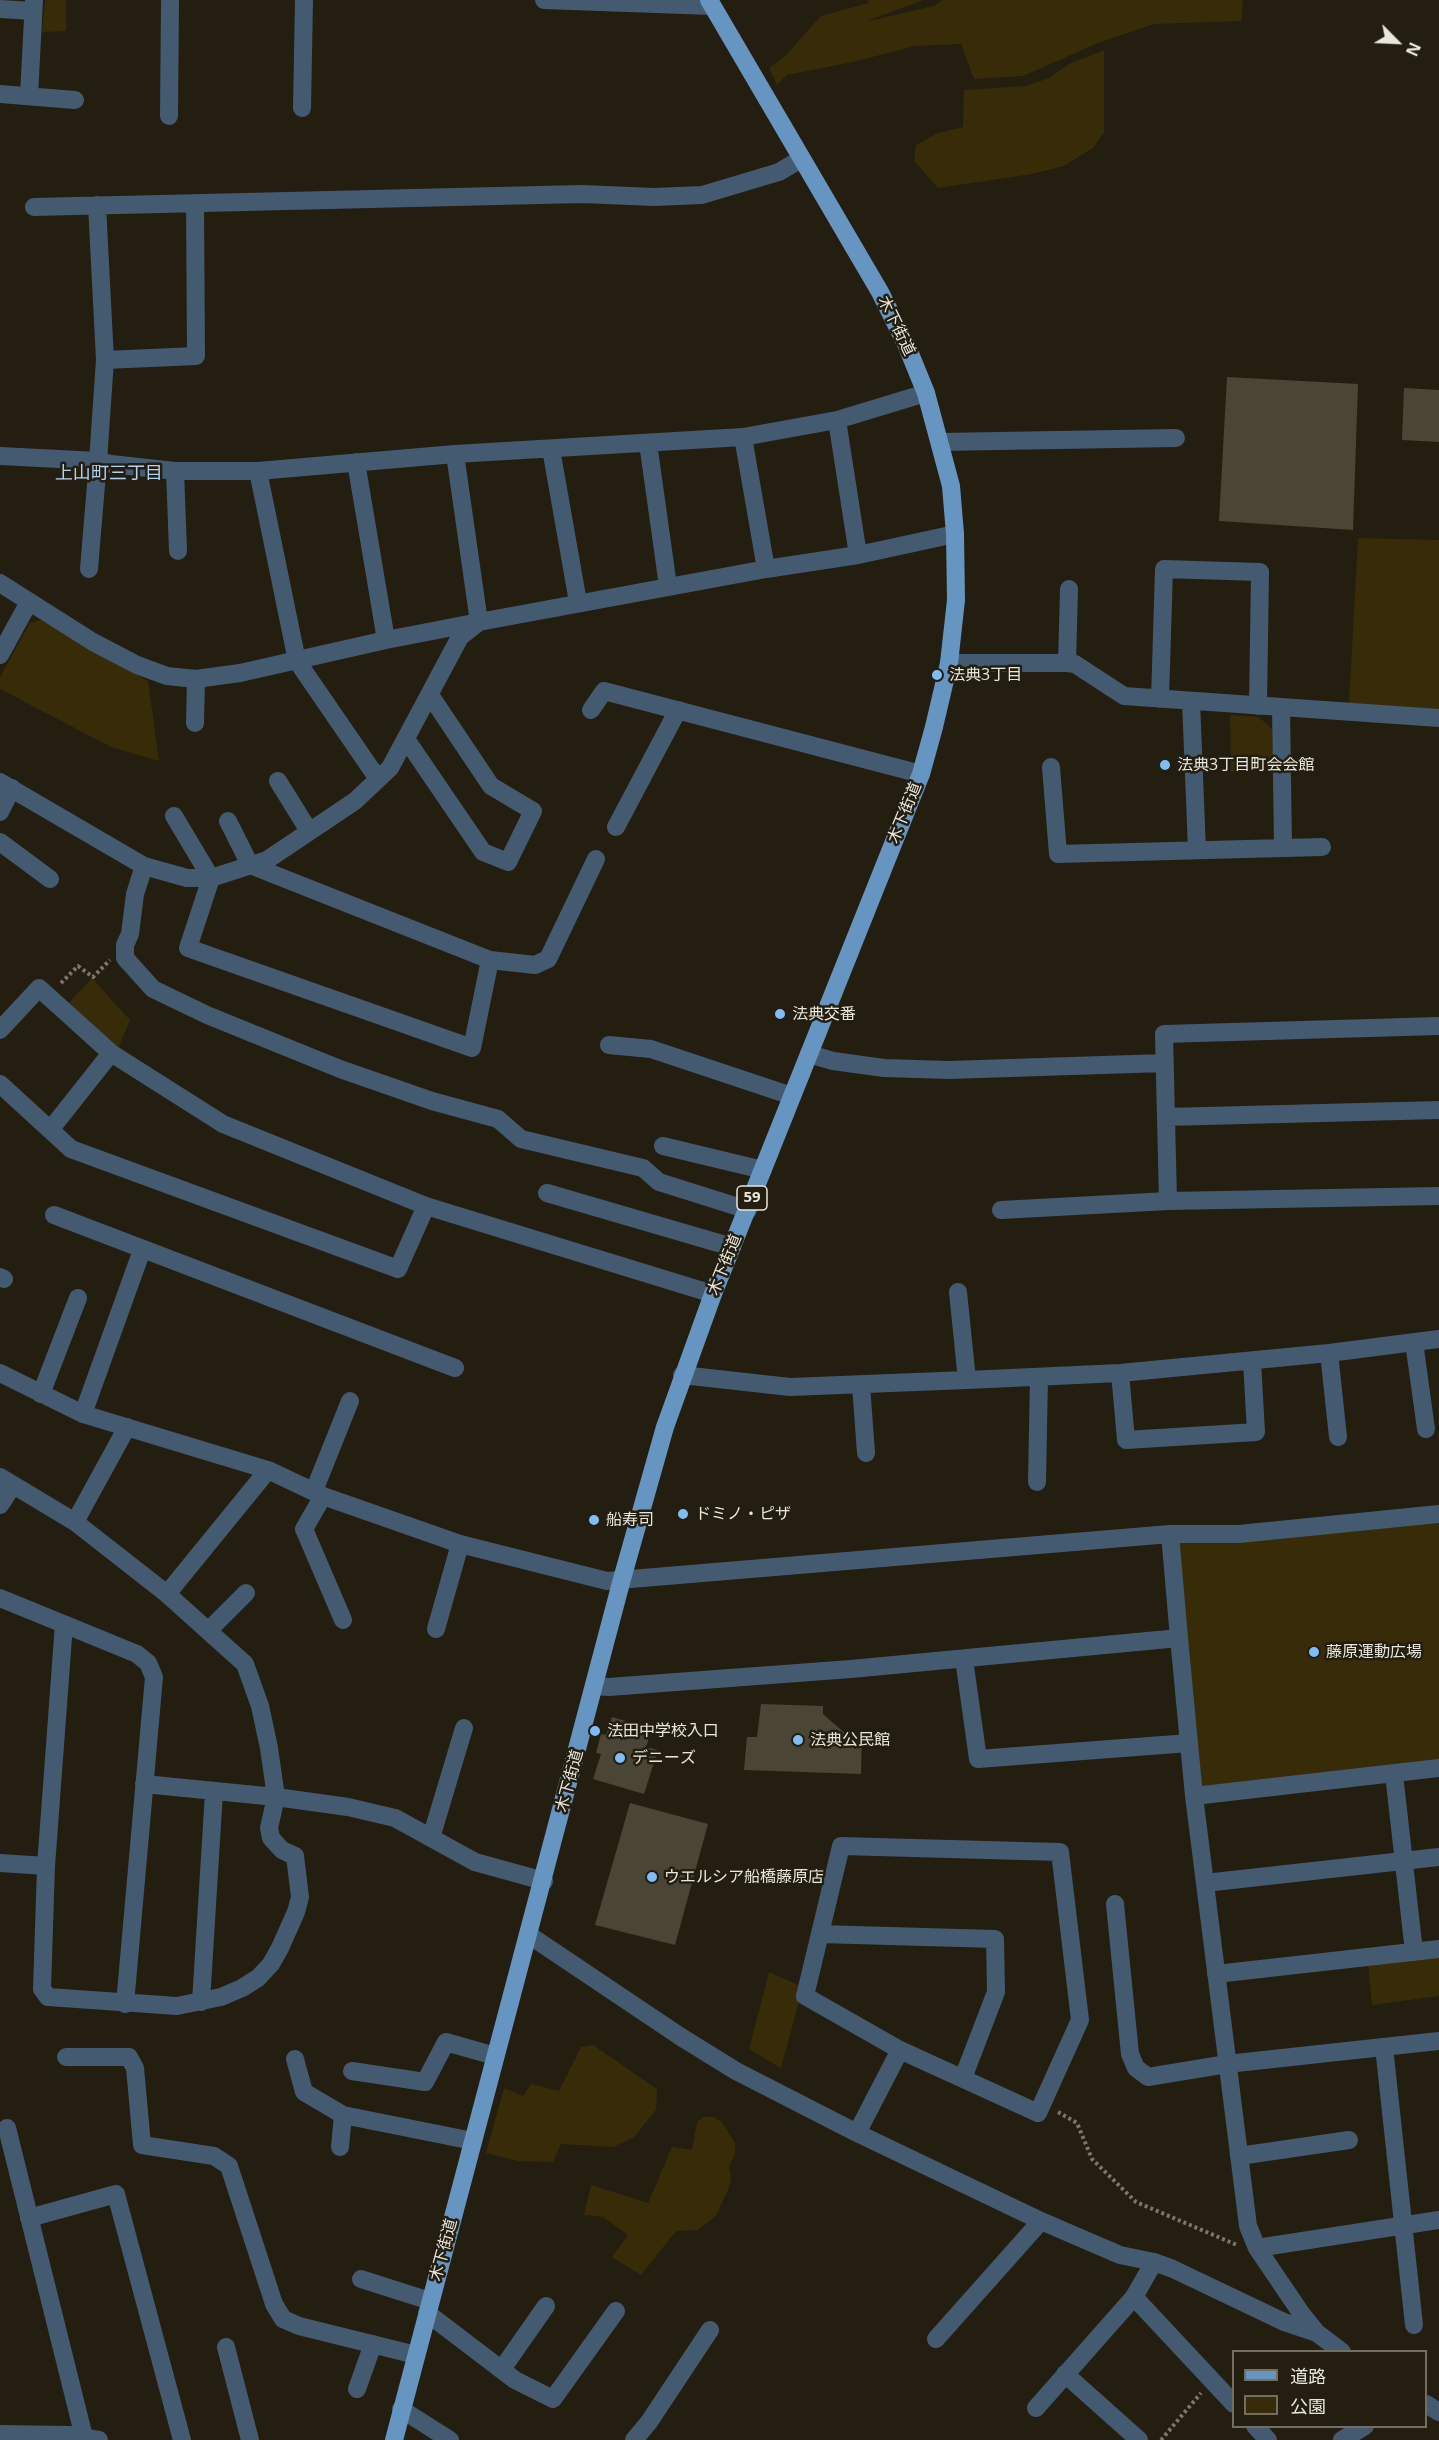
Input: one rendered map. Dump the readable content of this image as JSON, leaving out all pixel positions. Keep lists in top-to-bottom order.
{
  "streets": {
    "main road": ["木下街道", "59"]
  },
  "districts": ["上山町三丁目"],
  "places": [
    "法典3丁目",
    "法典3丁目町会会館",
    "法典交番",
    "ドミノ・ピザ",
    "船寿司",
    "藤原運動広場",
    "法田中学校入口",
    "法典公民館",
    "デニーズ",
    "ウエルシア船橋藤原店"
  ],
  "legend": ["道路", "公園"],
  "north": "bottom right"
}
